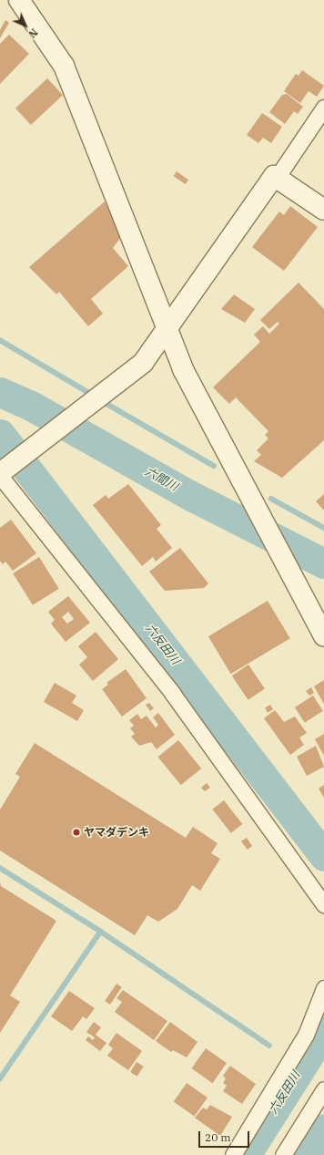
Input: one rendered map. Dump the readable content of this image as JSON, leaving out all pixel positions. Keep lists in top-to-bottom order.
{
  "water": ["六間川", "六反田川"],
  "places": ["ヤマダデンキ"],
  "scale_bar": "20 m",
  "north": "bottom right"
}
